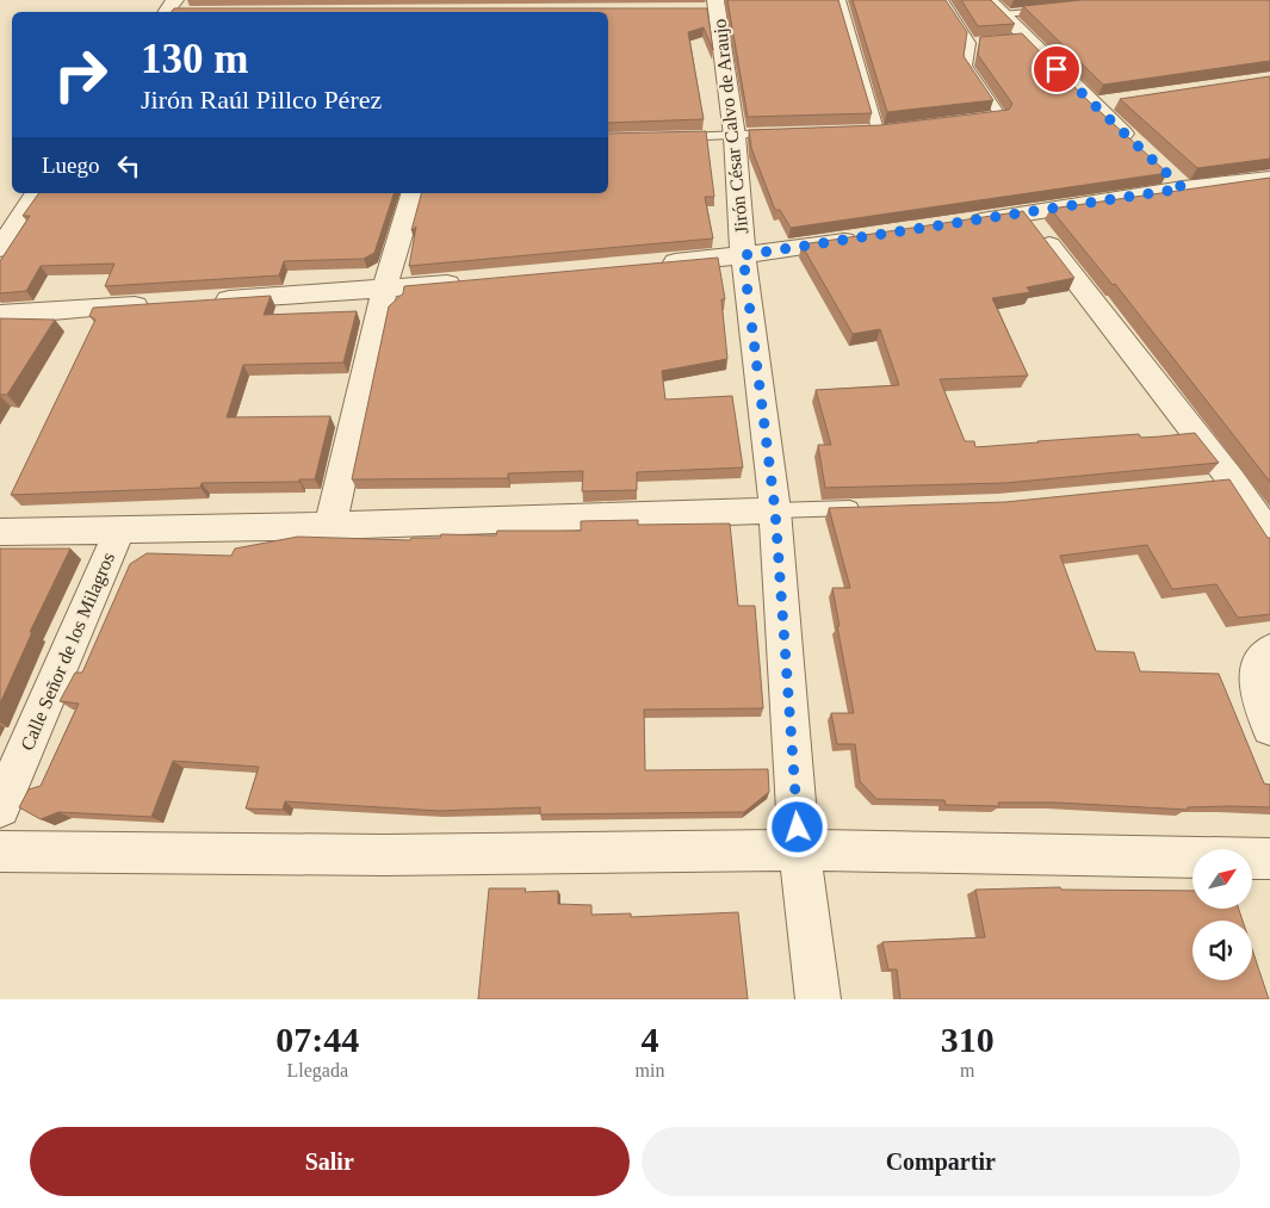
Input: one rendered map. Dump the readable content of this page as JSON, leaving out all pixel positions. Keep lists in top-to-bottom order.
{
  "streets": {
    "street": ["Jirón César Calvo de Araujo", "Calle Señor de los Milagros"]
  },
  "north": "top right",
  "page": {
    "turn": ["130 m", "Jirón Raúl Pillco Pérez"],
    "then": "Luego",
    "eta": [
      "07:44",
      "Llegada",
      "4",
      "min",
      "310",
      "m"
    ],
    "buttons": ["Salir", "Compartir"]
  }
}
